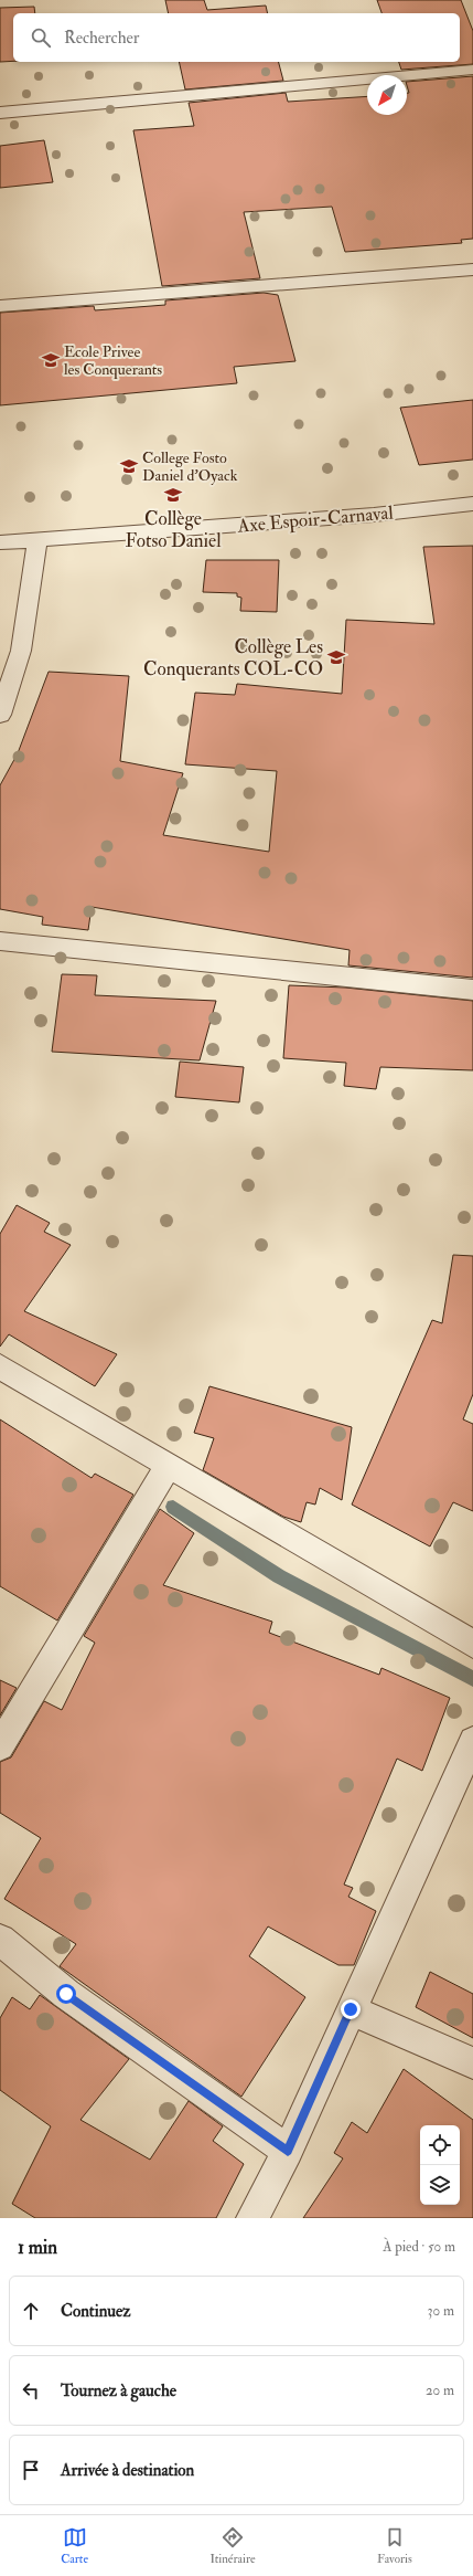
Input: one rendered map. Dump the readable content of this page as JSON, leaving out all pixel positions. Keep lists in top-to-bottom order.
{
  "streets": {
    "street": ["Axe Espoir-Carnaval"]
  },
  "places": {
    "school or university": [
      "Ecole Privee les Conquerants",
      "College Fosto Daniel d'Oyack",
      "Collège Fotso Daniel",
      "Collège Les Conquerants COL-CO"
    ]
  },
  "north": "bottom left",
  "page": {
    "search": "Rechercher",
    "heading": ["1 min", "À pied · 50 m"],
    "list": [
      ["Continuez", "30 m"],
      ["Tournez à gauche", "20 m"],
      "Arrivée à destination"
    ],
    "nav": ["Carte", "Itinéraire", "Favoris"]
  }
}
